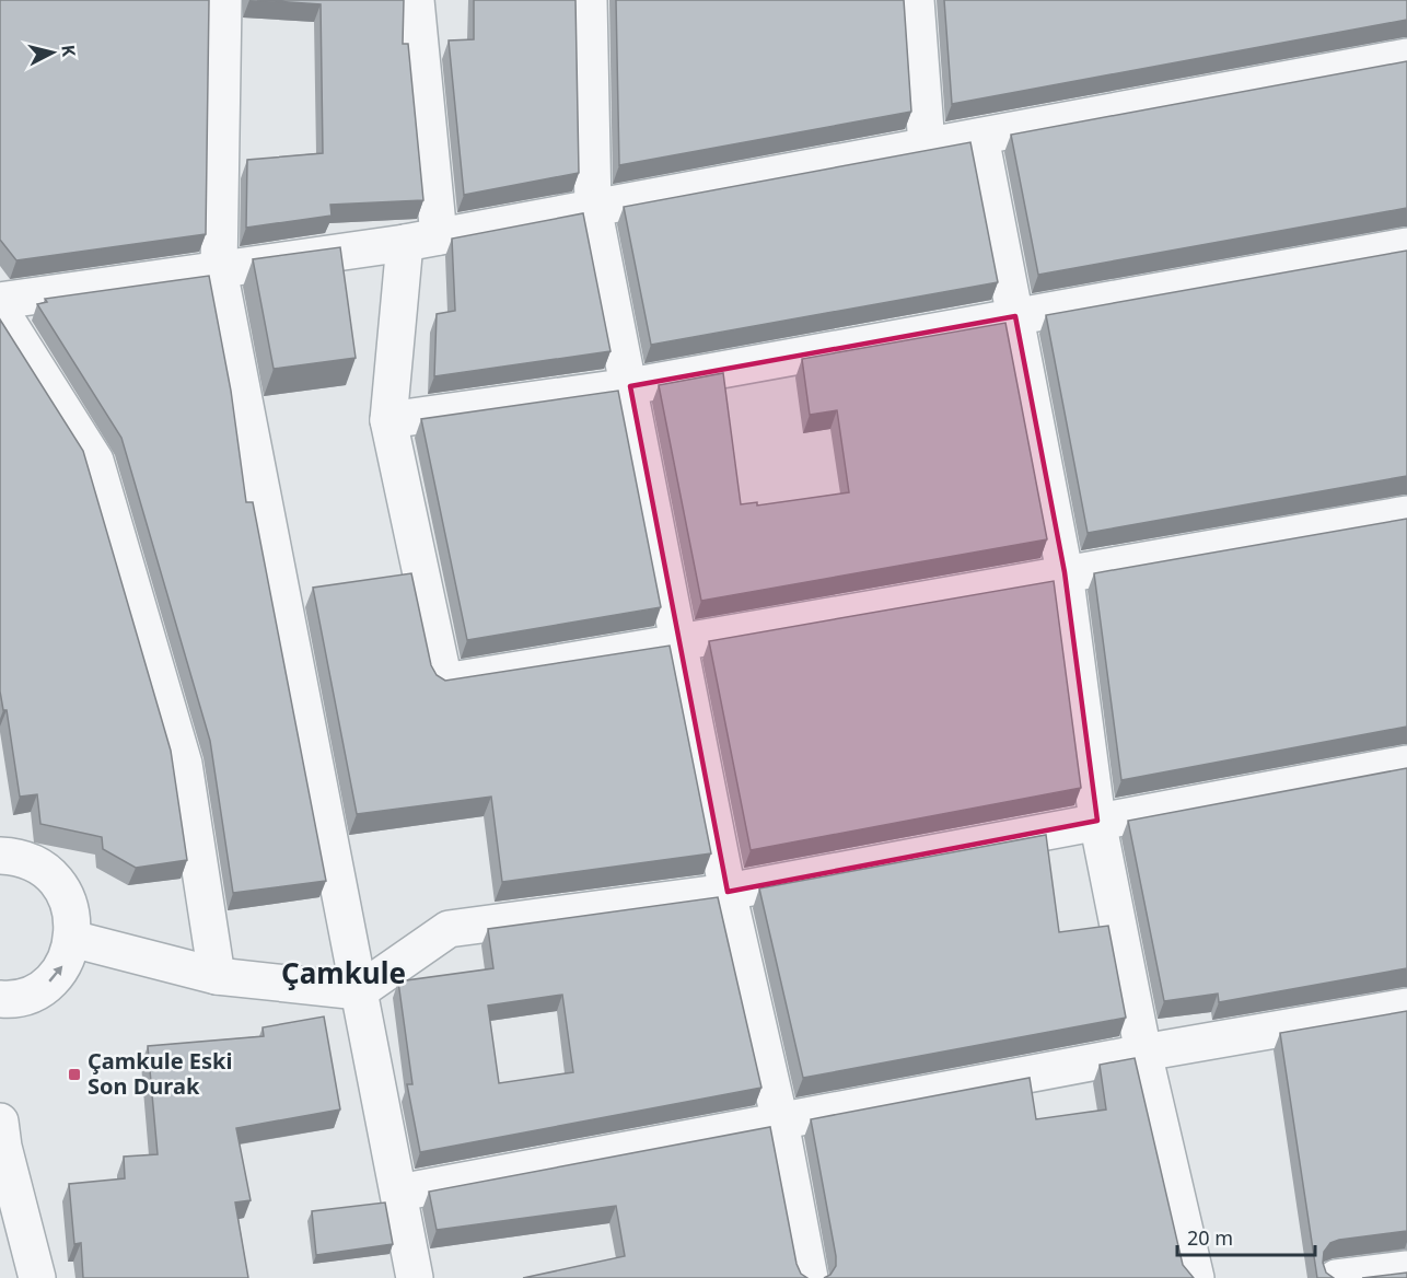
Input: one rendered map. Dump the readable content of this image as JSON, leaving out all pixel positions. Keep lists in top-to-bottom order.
{
  "districts": ["Çamkule"],
  "places": {
    "transit": ["Çamkule Eski Son Durak"]
  },
  "scale_bar": "20 m",
  "north": "right"
}
